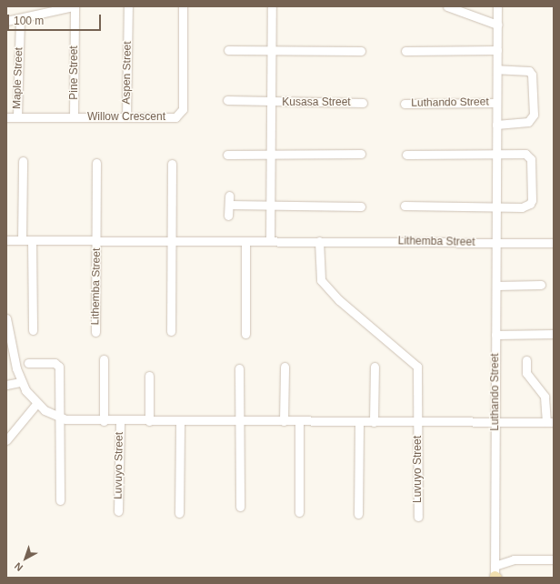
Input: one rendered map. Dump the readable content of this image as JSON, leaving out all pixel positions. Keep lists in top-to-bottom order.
{
  "streets": {
    "street": [
      "Pine Street",
      "Aspen Street",
      "Maple Street",
      "Kusasa Street",
      "Luthando Street",
      "Willow Crescent",
      "Lithemba Street",
      "Luvuyo Street"
    ]
  },
  "crossings": [
    ["Pine Street", "Willow Crescent"],
    ["Aspen Street", "Willow Crescent"],
    ["Maple Street", "Willow Crescent"],
    ["Kusasa Street", "Lithemba Street"],
    ["Luthando Street", "Lithemba Street"],
    ["Luthando Street", "Luvuyo Street"],
    ["Lithemba Street", "Luvuyo Street"]
  ],
  "scale_bar": "100 m",
  "north": "bottom left"
}
